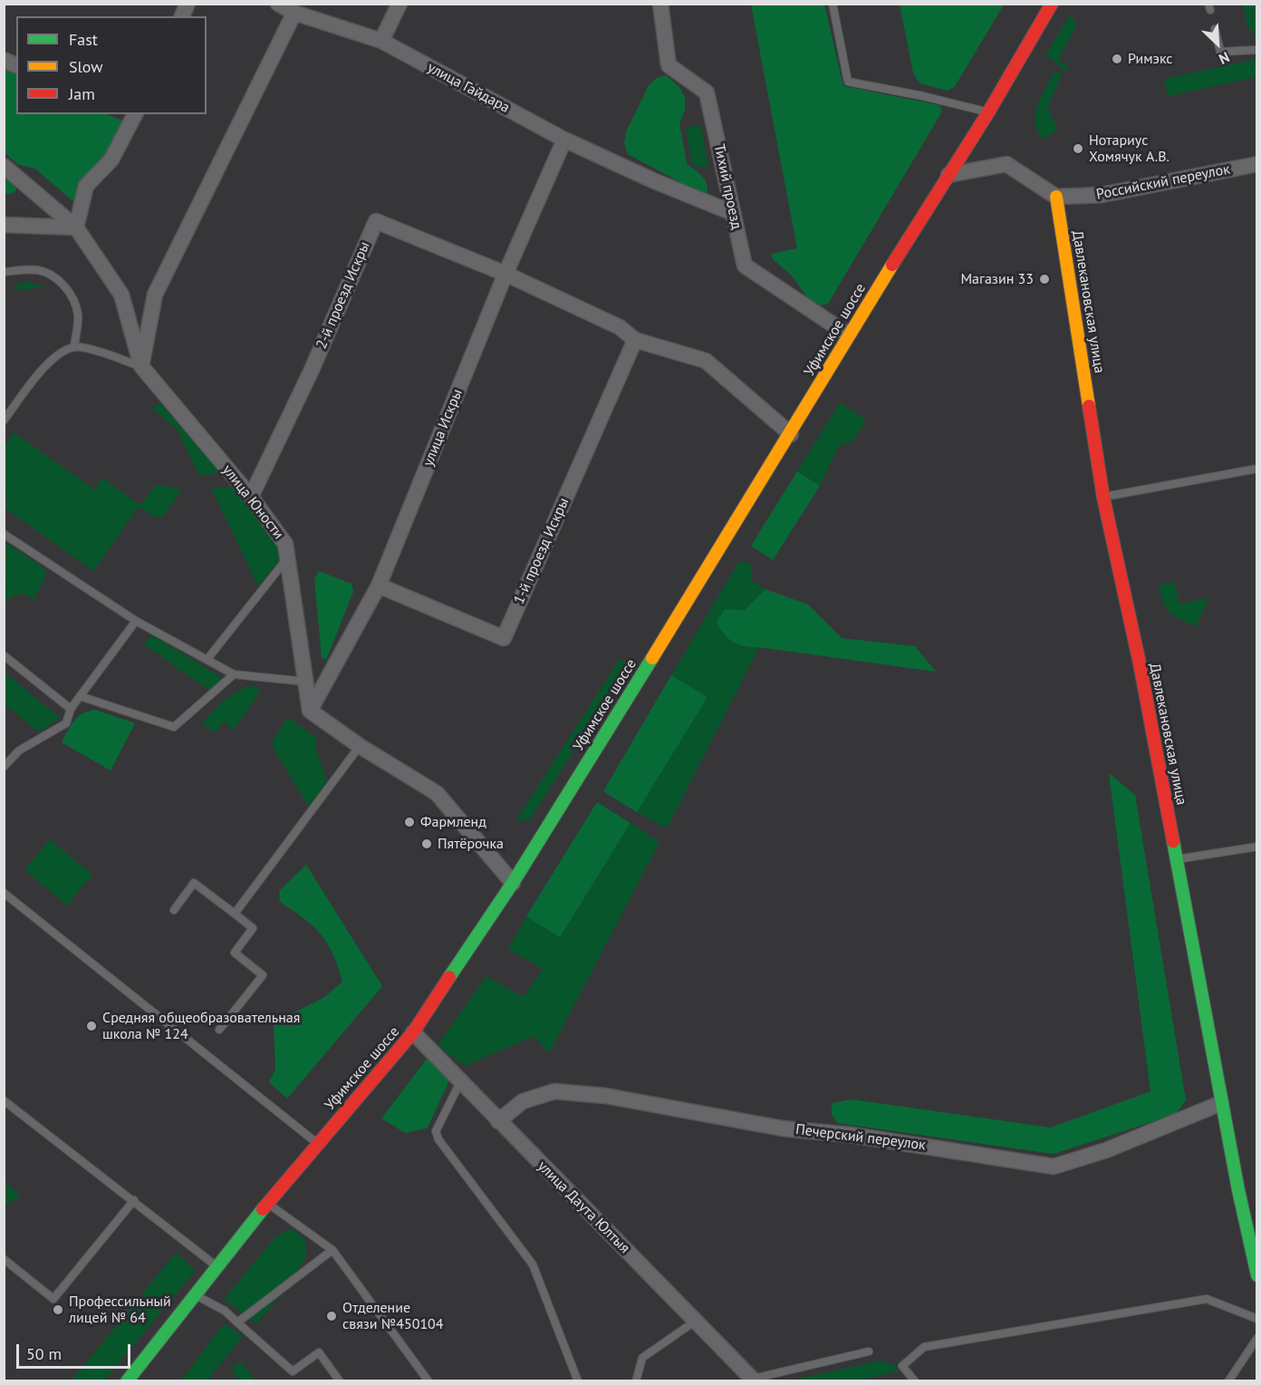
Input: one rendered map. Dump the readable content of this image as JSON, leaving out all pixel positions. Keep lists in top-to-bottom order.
{
  "streets": {
    "main road": ["Давлекановская улица", "Уфимское шоссе"],
    "street": [
      "улица Гайдара",
      "Российский переулок",
      "Тихий проезд",
      "2-й проезд Искры",
      "улица Искры",
      "улица Юности",
      "1-й проезд Искры",
      "Печерский переулок",
      "улица Даута Юлтыя"
    ]
  },
  "crossings": [
    ["улица Гайдара", "Тихий проезд"],
    ["улица Гайдара", "улица Искры"],
    ["Российский переулок", "Давлекановская улица"],
    ["Тихий проезд", "Уфимское шоссе"],
    ["2-й проезд Искры", "улица Искры"],
    ["2-й проезд Искры", "улица Юности"],
    ["Давлекановская улица", "Печерский переулок"],
    ["Уфимское шоссе", "улица Даута Юлтыя"],
    ["улица Искры", "улица Юности"],
    ["улица Искры", "1-й проезд Искры"],
    ["Печерский переулок", "улица Даута Юлтыя"]
  ],
  "places": [
    "Римэкс",
    "Нотариус Хомячук А.В.",
    "Магазин 33",
    "Фармленд",
    "Пятёрочка",
    "Средняя общеобразовательная школа № 124",
    "Профессильный лицей № 64",
    "Отделение связи №450104"
  ],
  "legend": ["Fast", "Slow", "Jam"],
  "scale_bar": "50 m",
  "north": "bottom right"
}
